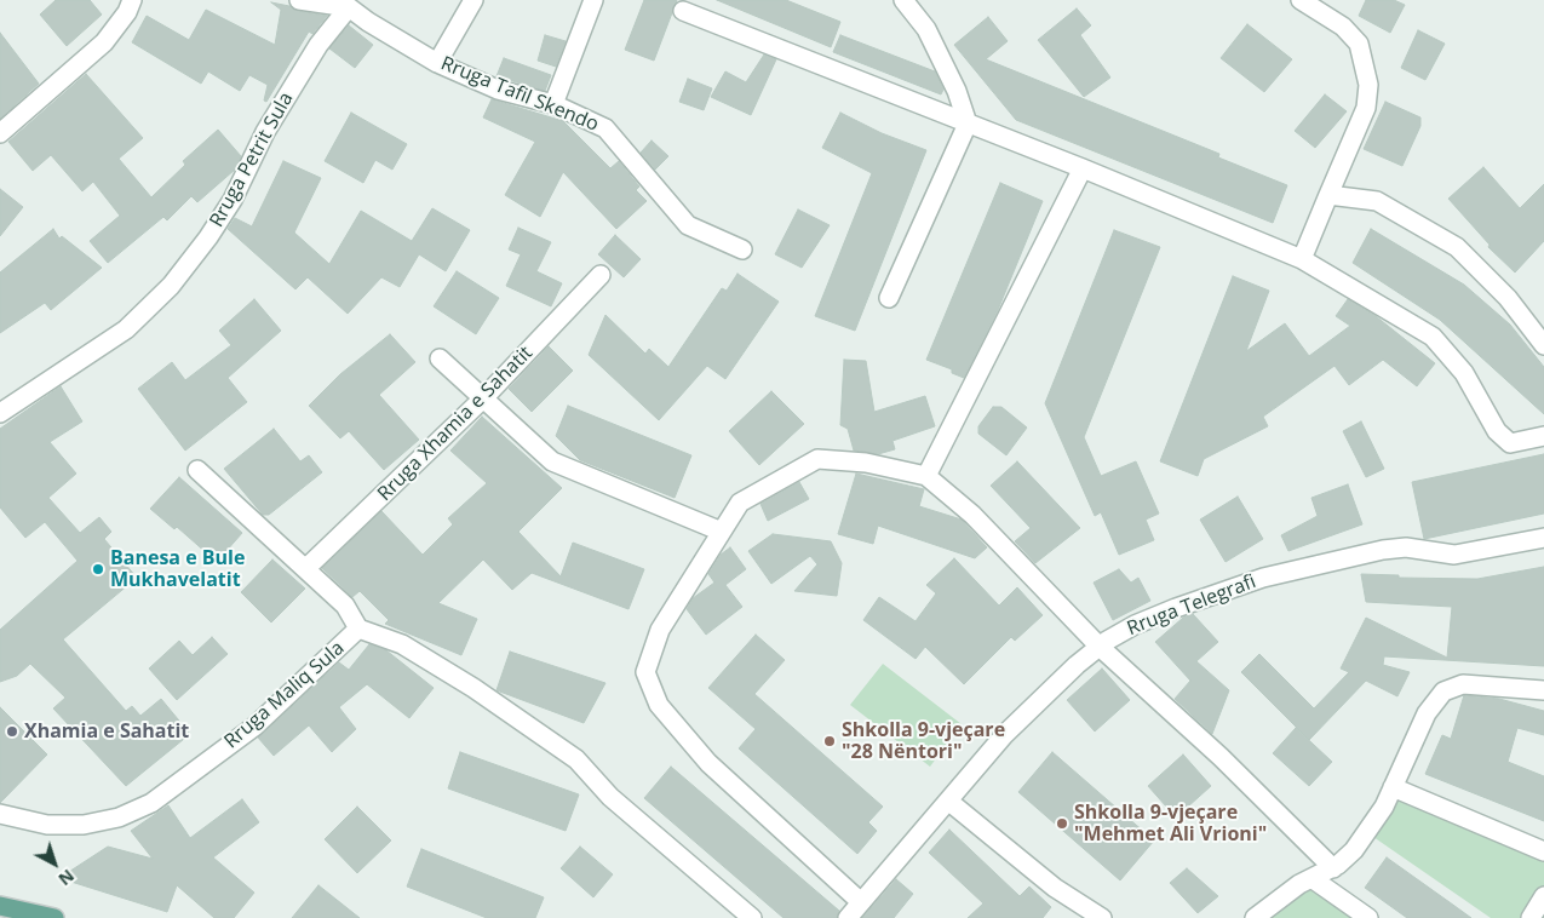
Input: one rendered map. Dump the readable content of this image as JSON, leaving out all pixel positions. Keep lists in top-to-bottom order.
{
  "streets": {
    "street": [
      "Rruga Tafil Skendo",
      "Rruga Petrit Sula",
      "Rruga Xhamia e Sahatit",
      "Rruga Telegrafi",
      "Rruga Maliq Sula"
    ]
  },
  "crossings": [
    ["Rruga Tafil Skendo", "Rruga Petrit Sula"],
    ["Rruga Xhamia e Sahatit", "Rruga Maliq Sula"]
  ],
  "places": [
    "Banesa e Bule Mukhavelatit",
    "Xhamia e Sahatit",
    "Shkolla 9-vjeçare \"28 Nëntori\"",
    "Shkolla 9-vjeçare \"Mehmet Ali Vrioni\""
  ],
  "north": "bottom right"
}
